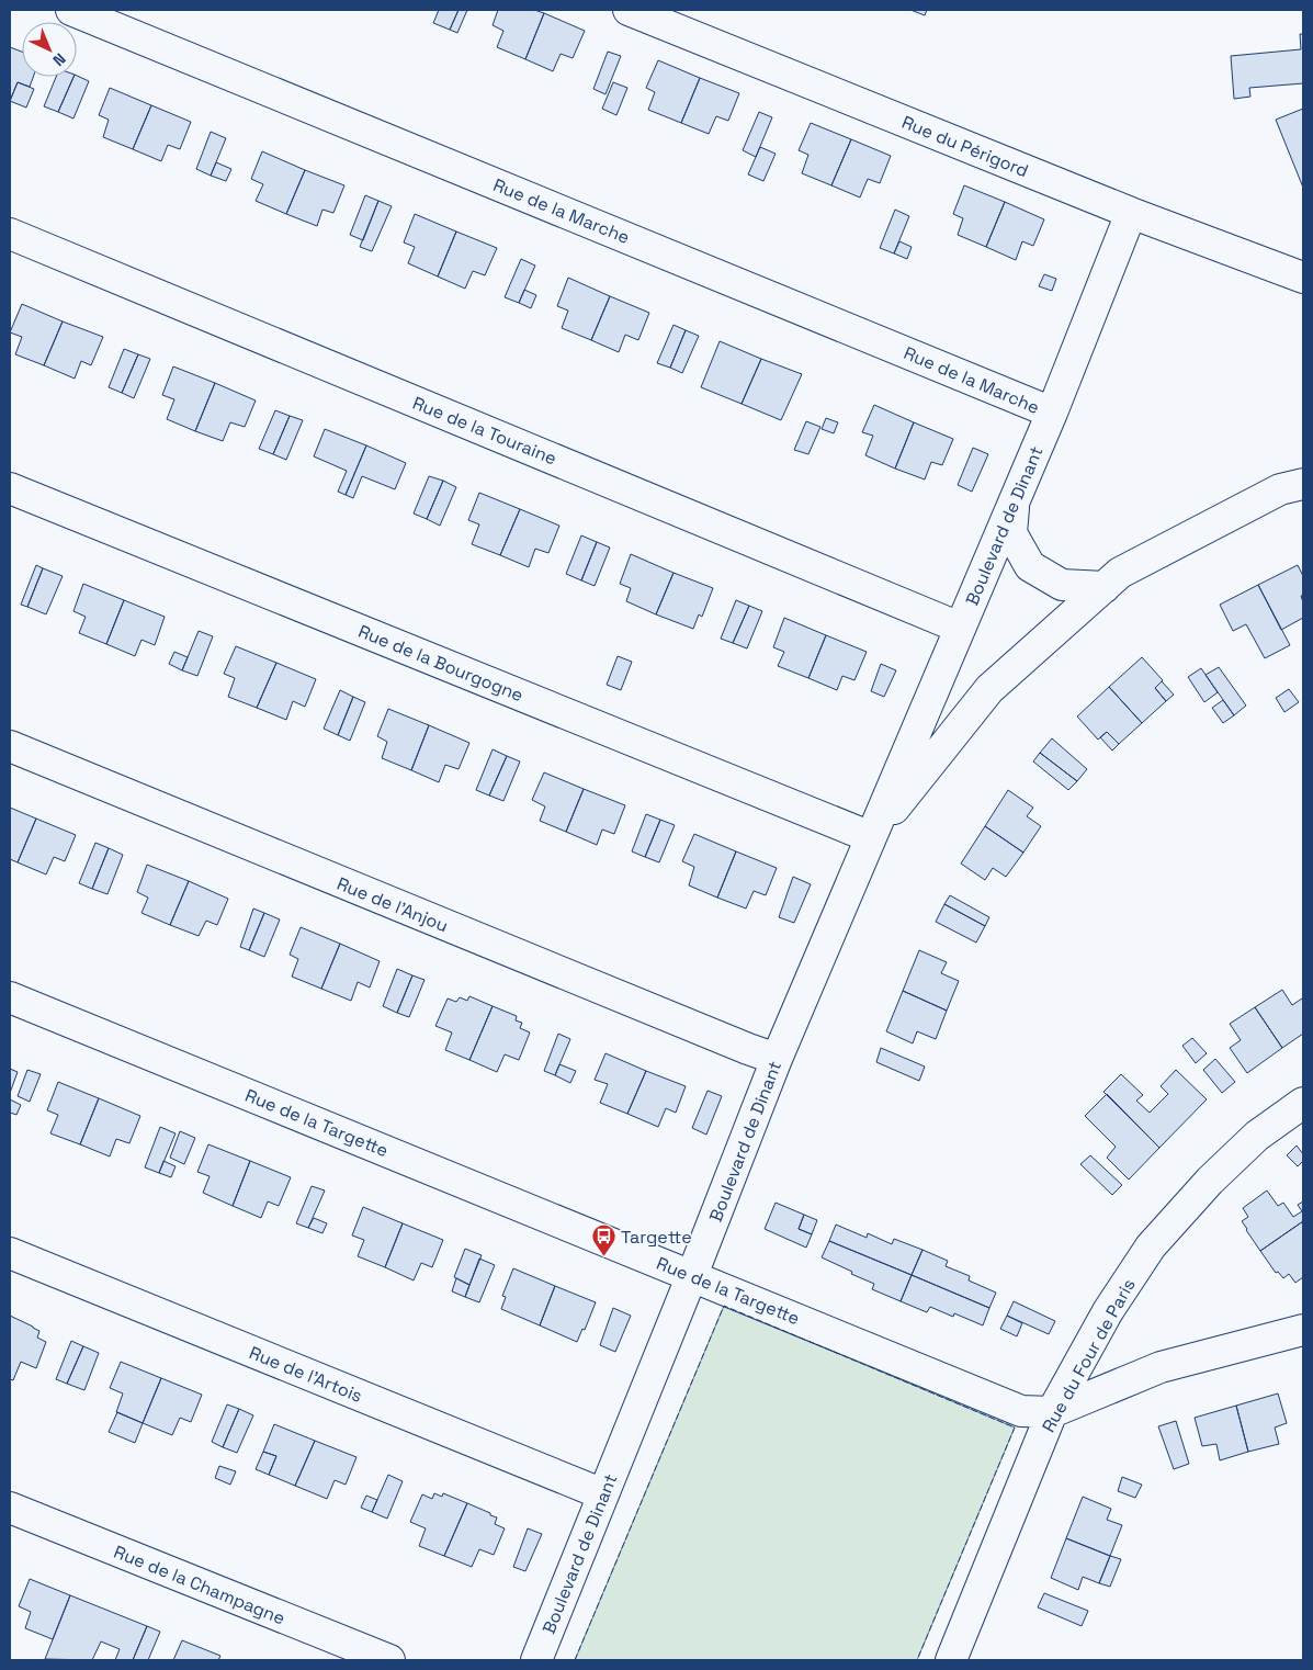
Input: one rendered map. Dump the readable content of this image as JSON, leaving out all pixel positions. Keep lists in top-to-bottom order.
{
  "streets": {
    "street": [
      "Rue du Périgord",
      "Rue de la Marche",
      "Rue de la Touraine",
      "Boulevard de Dinant",
      "Rue de la Bourgogne",
      "Rue de l'Anjou",
      "Rue de la Targette",
      "Rue du Four de Paris",
      "Rue de l'Artois",
      "Rue de la Champagne"
    ]
  },
  "crossings": [
    ["Rue du Périgord", "Boulevard de Dinant"],
    ["Rue de la Marche", "Boulevard de Dinant"],
    ["Rue de la Touraine", "Boulevard de Dinant"],
    ["Boulevard de Dinant", "Rue de la Bourgogne"],
    ["Boulevard de Dinant", "Rue de l'Anjou"],
    ["Boulevard de Dinant", "Rue de la Targette"],
    ["Boulevard de Dinant", "Rue de l'Artois"],
    ["Rue de la Targette", "Rue du Four de Paris"]
  ],
  "places": {
    "bus stop": ["Targette"]
  },
  "north": "bottom right"
}
